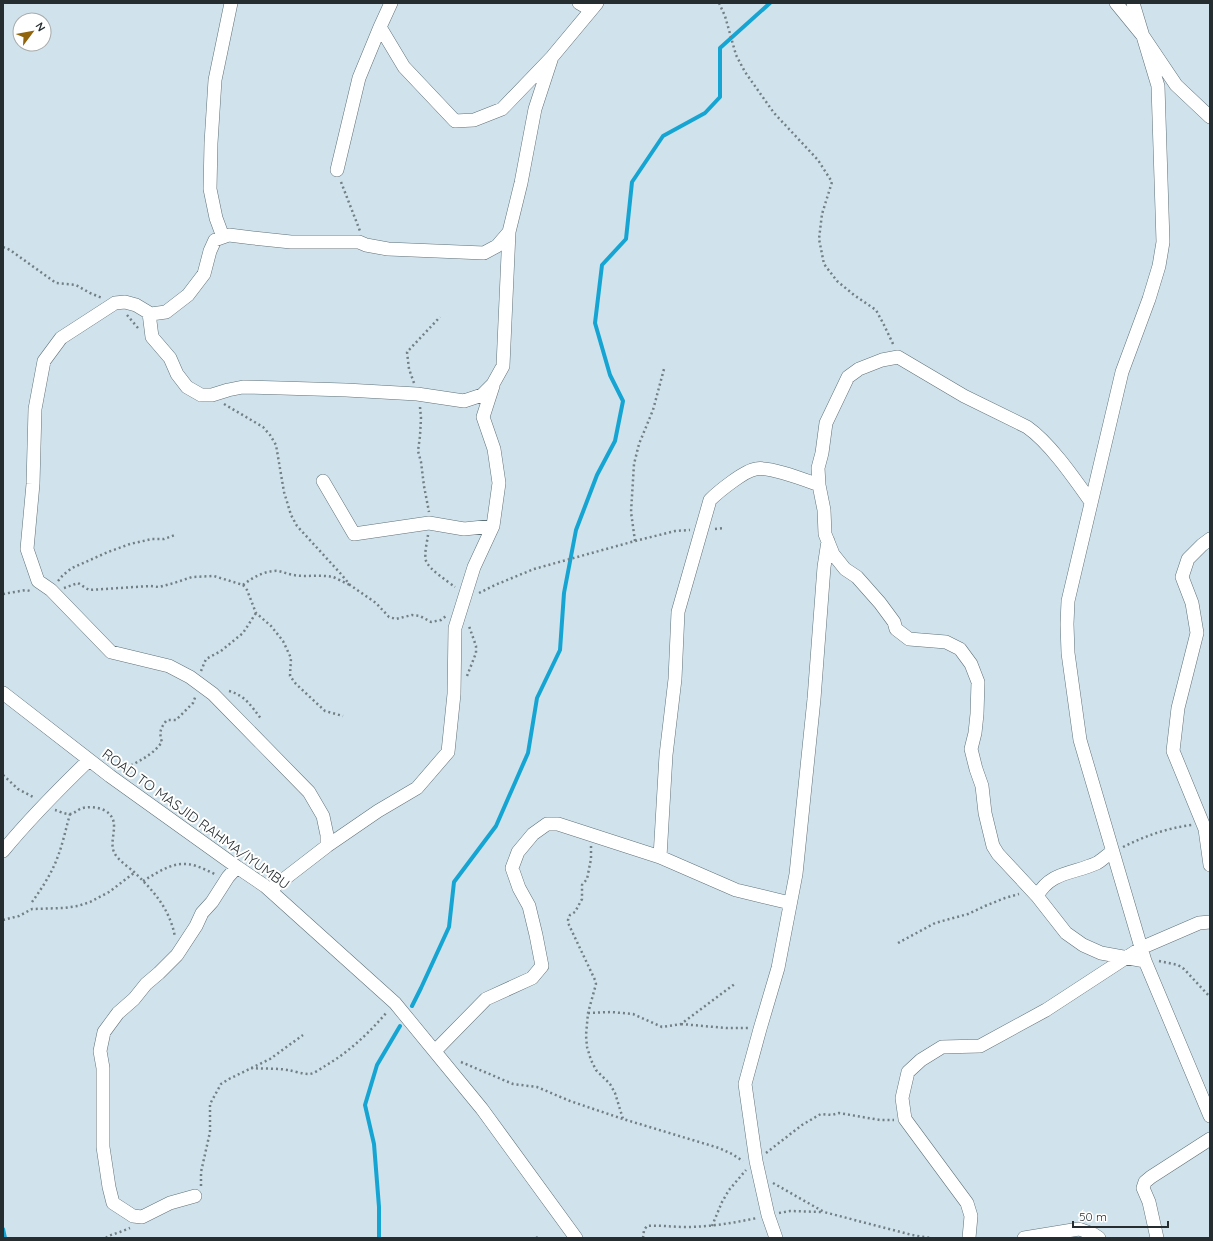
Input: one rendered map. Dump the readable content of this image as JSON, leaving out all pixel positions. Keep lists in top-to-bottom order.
{
  "streets": {
    "street": ["ROAD TO MASJID RAHMA/IYUMBU"]
  },
  "scale_bar": "50 m",
  "north": "top right"
}
